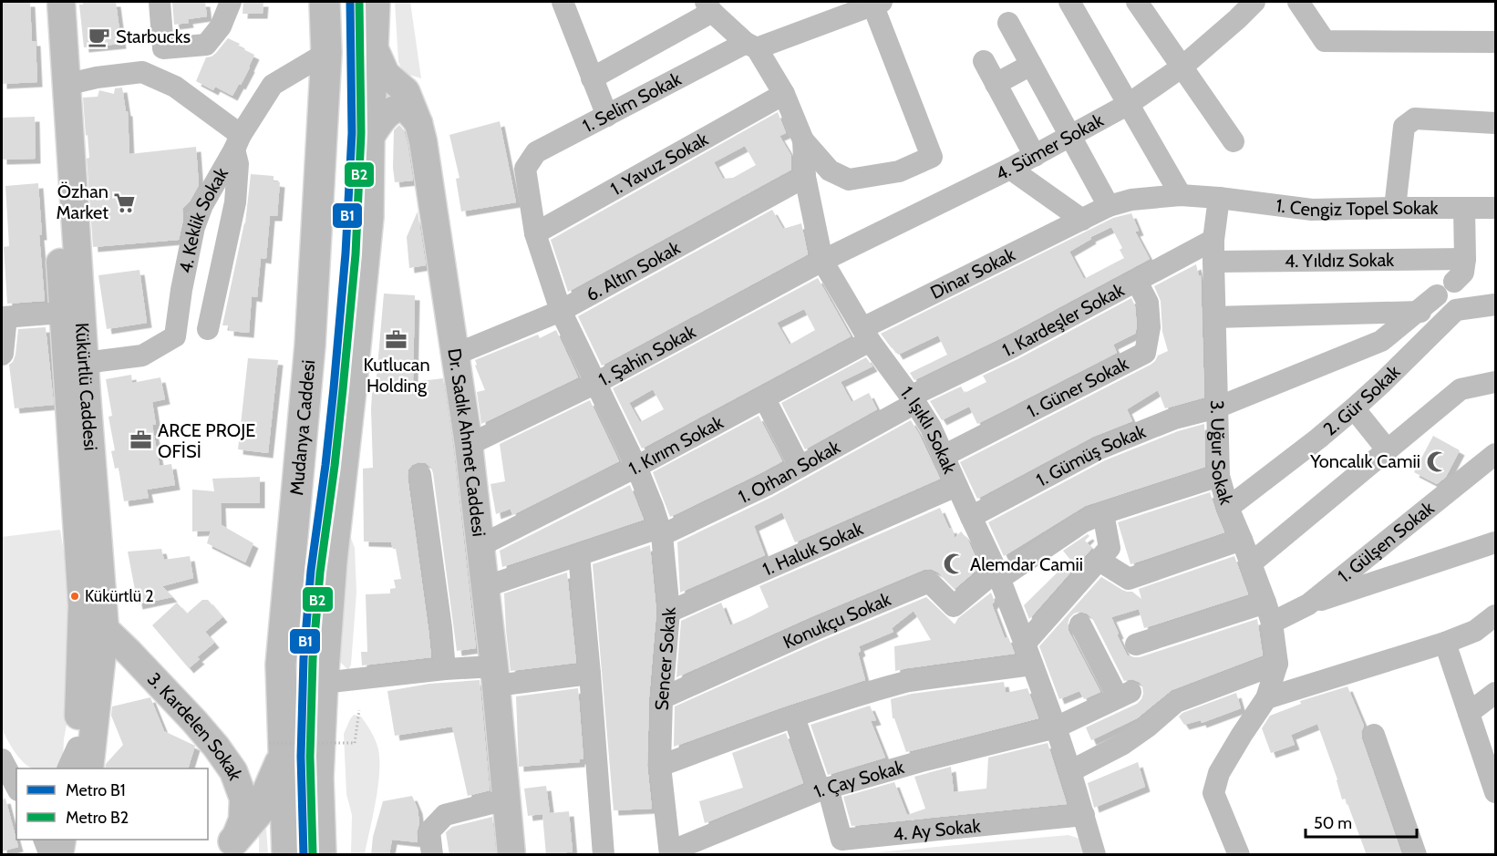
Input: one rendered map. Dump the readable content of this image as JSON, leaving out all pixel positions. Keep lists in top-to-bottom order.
{
  "streets": {
    "highway": ["Mudanya Caddesi"],
    "main road": ["Kükürtlü Caddesi", "Dr. Sadık Ahmet Caddesi", "3. Kardelen Sokak"],
    "street": [
      "1. Selim Sokak",
      "4. Sümer Sokak",
      "1. Yavuz Sokak",
      "1. Cengiz Topel Sokak",
      "4. Keklik Sokak",
      "4. Yıldız Sokak",
      "6. Altın Sokak",
      "Dinar Sokak",
      "1. Kardeşler Sokak",
      "1. Şahin Sokak",
      "1. Güner Sokak",
      "2. Gür Sokak",
      "1. Işıklı Sokak",
      "1. Kırım Sokak",
      "3. Uğur Sokak",
      "1. Gümüş Sokak",
      "1. Orhan Sokak",
      "1. Gülşen Sokak",
      "1. Haluk Sokak",
      "Konukçu Sokak",
      "Sencer Sokak",
      "1. Çay Sokak",
      "4. Ay Sokak"
    ]
  },
  "crossings": [
    ["1. Selim Sokak", "1. Işıklı Sokak"],
    ["1. Selim Sokak", "Sencer Sokak"],
    ["4. Sümer Sokak", "1. Şahin Sokak"],
    ["4. Sümer Sokak", "1. Işıklı Sokak"],
    ["1. Yavuz Sokak", "1. Işıklı Sokak"],
    ["1. Yavuz Sokak", "Sencer Sokak"],
    ["1. Cengiz Topel Sokak", "Dinar Sokak"],
    ["1. Cengiz Topel Sokak", "3. Uğur Sokak"],
    ["4. Keklik Sokak", "Kükürtlü Caddesi"],
    ["4. Keklik Sokak", "Mudanya Caddesi"],
    ["4. Yıldız Sokak", "1. Kardeşler Sokak"],
    ["4. Yıldız Sokak", "3. Uğur Sokak"],
    ["6. Altın Sokak", "1. Işıklı Sokak"],
    ["6. Altın Sokak", "Dr. Sadık Ahmet Caddesi"],
    ["6. Altın Sokak", "Sencer Sokak"],
    ["Dinar Sokak", "1. Işıklı Sokak"],
    ["Dinar Sokak", "1. Kırım Sokak"],
    ["Dinar Sokak", "3. Uğur Sokak"],
    ["1. Kardeşler Sokak", "1. Güner Sokak"],
    ["1. Kardeşler Sokak", "1. Işıklı Sokak"],
    ["1. Kardeşler Sokak", "3. Uğur Sokak"],
    ["1. Kardeşler Sokak", "1. Orhan Sokak"],
    ["1. Şahin Sokak", "1. Işıklı Sokak"],
    ["1. Şahin Sokak", "Dr. Sadık Ahmet Caddesi"],
    ["1. Şahin Sokak", "Sencer Sokak"],
    ["Kükürtlü Caddesi", "3. Kardelen Sokak"],
    ["1. Güner Sokak", "1. Işıklı Sokak"],
    ["2. Gür Sokak", "3. Uğur Sokak"],
    ["1. Işıklı Sokak", "1. Kırım Sokak"],
    ["1. Işıklı Sokak", "1. Gümüş Sokak"],
    ["1. Işıklı Sokak", "1. Orhan Sokak"],
    ["1. Işıklı Sokak", "1. Haluk Sokak"],
    ["1. Işıklı Sokak", "Konukçu Sokak"],
    ["1. Işıklı Sokak", "1. Çay Sokak"],
    ["1. Işıklı Sokak", "4. Ay Sokak"],
    ["Dr. Sadık Ahmet Caddesi", "1. Kırım Sokak"],
    ["Dr. Sadık Ahmet Caddesi", "1. Orhan Sokak"],
    ["1. Kırım Sokak", "Sencer Sokak"],
    ["3. Uğur Sokak", "1. Gümüş Sokak"],
    ["3. Uğur Sokak", "1. Gülşen Sokak"],
    ["1. Orhan Sokak", "Sencer Sokak"],
    ["1. Haluk Sokak", "Sencer Sokak"],
    ["Konukçu Sokak", "Sencer Sokak"],
    ["Sencer Sokak", "1. Çay Sokak"],
    ["1. Çay Sokak", "4. Ay Sokak"]
  ],
  "places": {
    "cafe": ["Starbucks"],
    "supermarket": ["Özhan Market"],
    "office": ["Kutlucan Holding", "ARCE PROJE OFİSİ"],
    "mosque": ["Yoncalık Camii", "Alemdar Camii"],
    "other": ["Kükürtlü 2"]
  },
  "lines": ["metro line B1", "metro line B2"],
  "legend": ["Metro B1", "Metro B2"],
  "scale_bar": "50 m"
}
